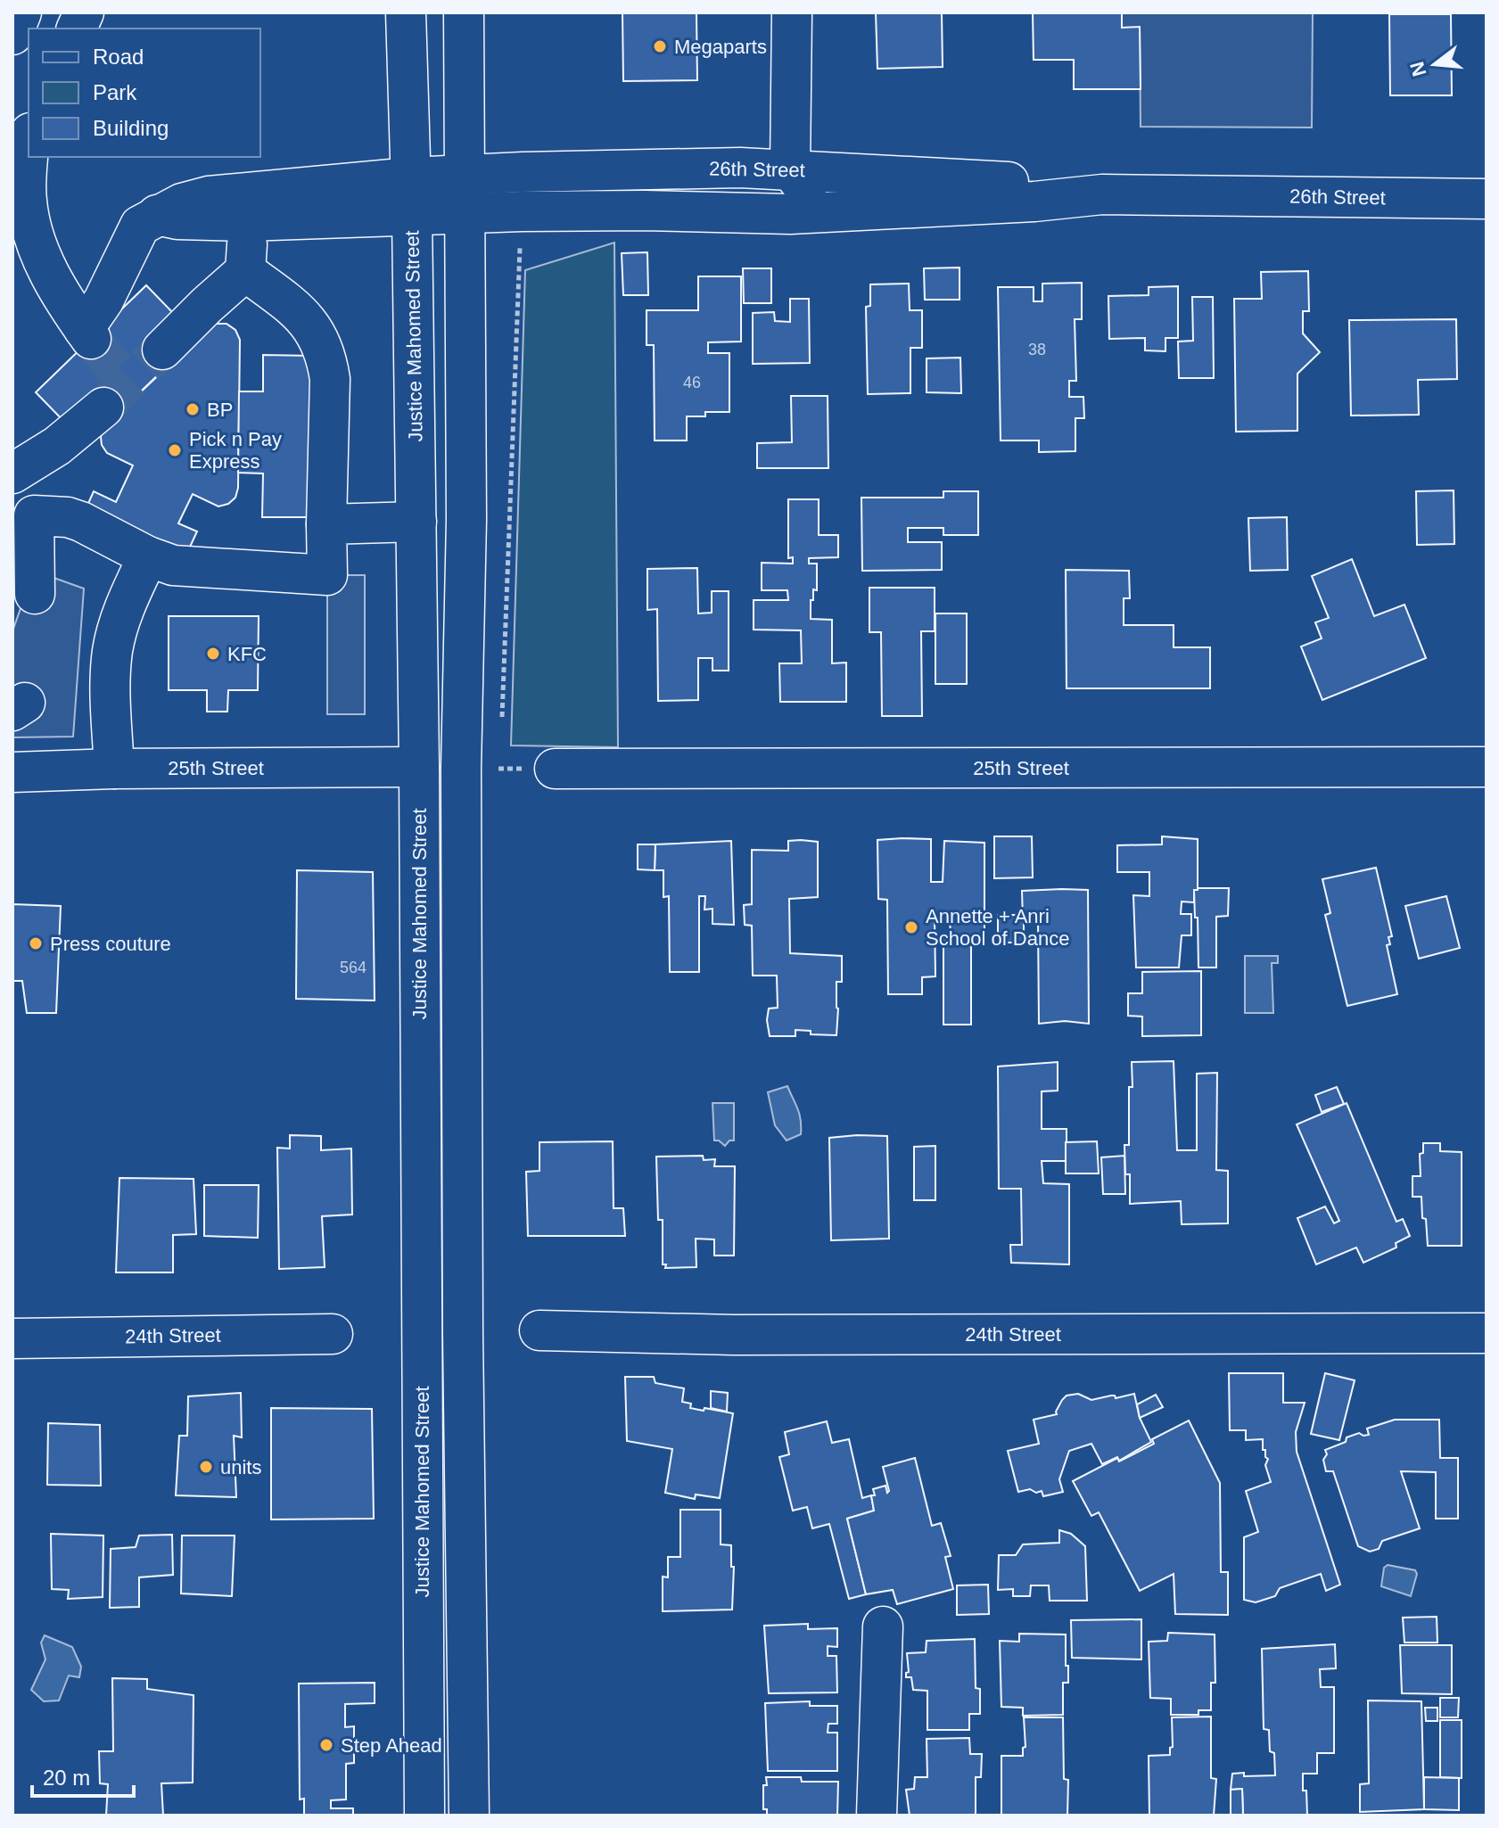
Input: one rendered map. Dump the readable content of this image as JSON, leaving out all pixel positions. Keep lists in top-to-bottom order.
{
  "streets": {
    "street": [
      "26th Street",
      "Justice Mahomed Street",
      "25th Street",
      "24th Street"
    ]
  },
  "crossings": [
    ["26th Street", "Justice Mahomed Street"],
    ["Justice Mahomed Street", "25th Street"]
  ],
  "places": [
    "Megaparts",
    "BP",
    "Pick n Pay Express",
    "KFC",
    "Annette + Anri School of Dance",
    "Press couture",
    "units",
    "Step Ahead"
  ],
  "house_numbers": ["38", "46", "564"],
  "legend": ["Road", "Park", "Building"],
  "scale_bar": "20 m",
  "north": "left"
}
